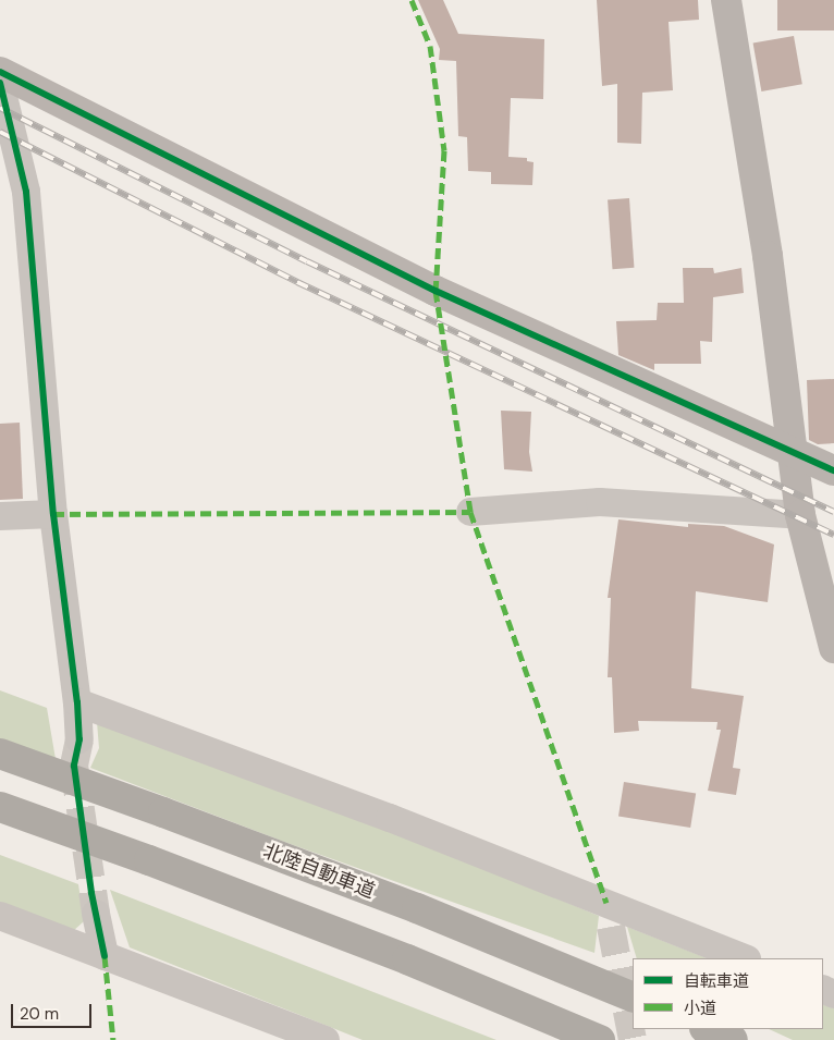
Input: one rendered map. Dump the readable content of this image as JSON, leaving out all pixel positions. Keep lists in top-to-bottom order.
{
  "streets": {
    "highway": ["北陸自動車道"]
  },
  "legend": ["自転車道", "小道"],
  "scale_bar": "20 m"
}
